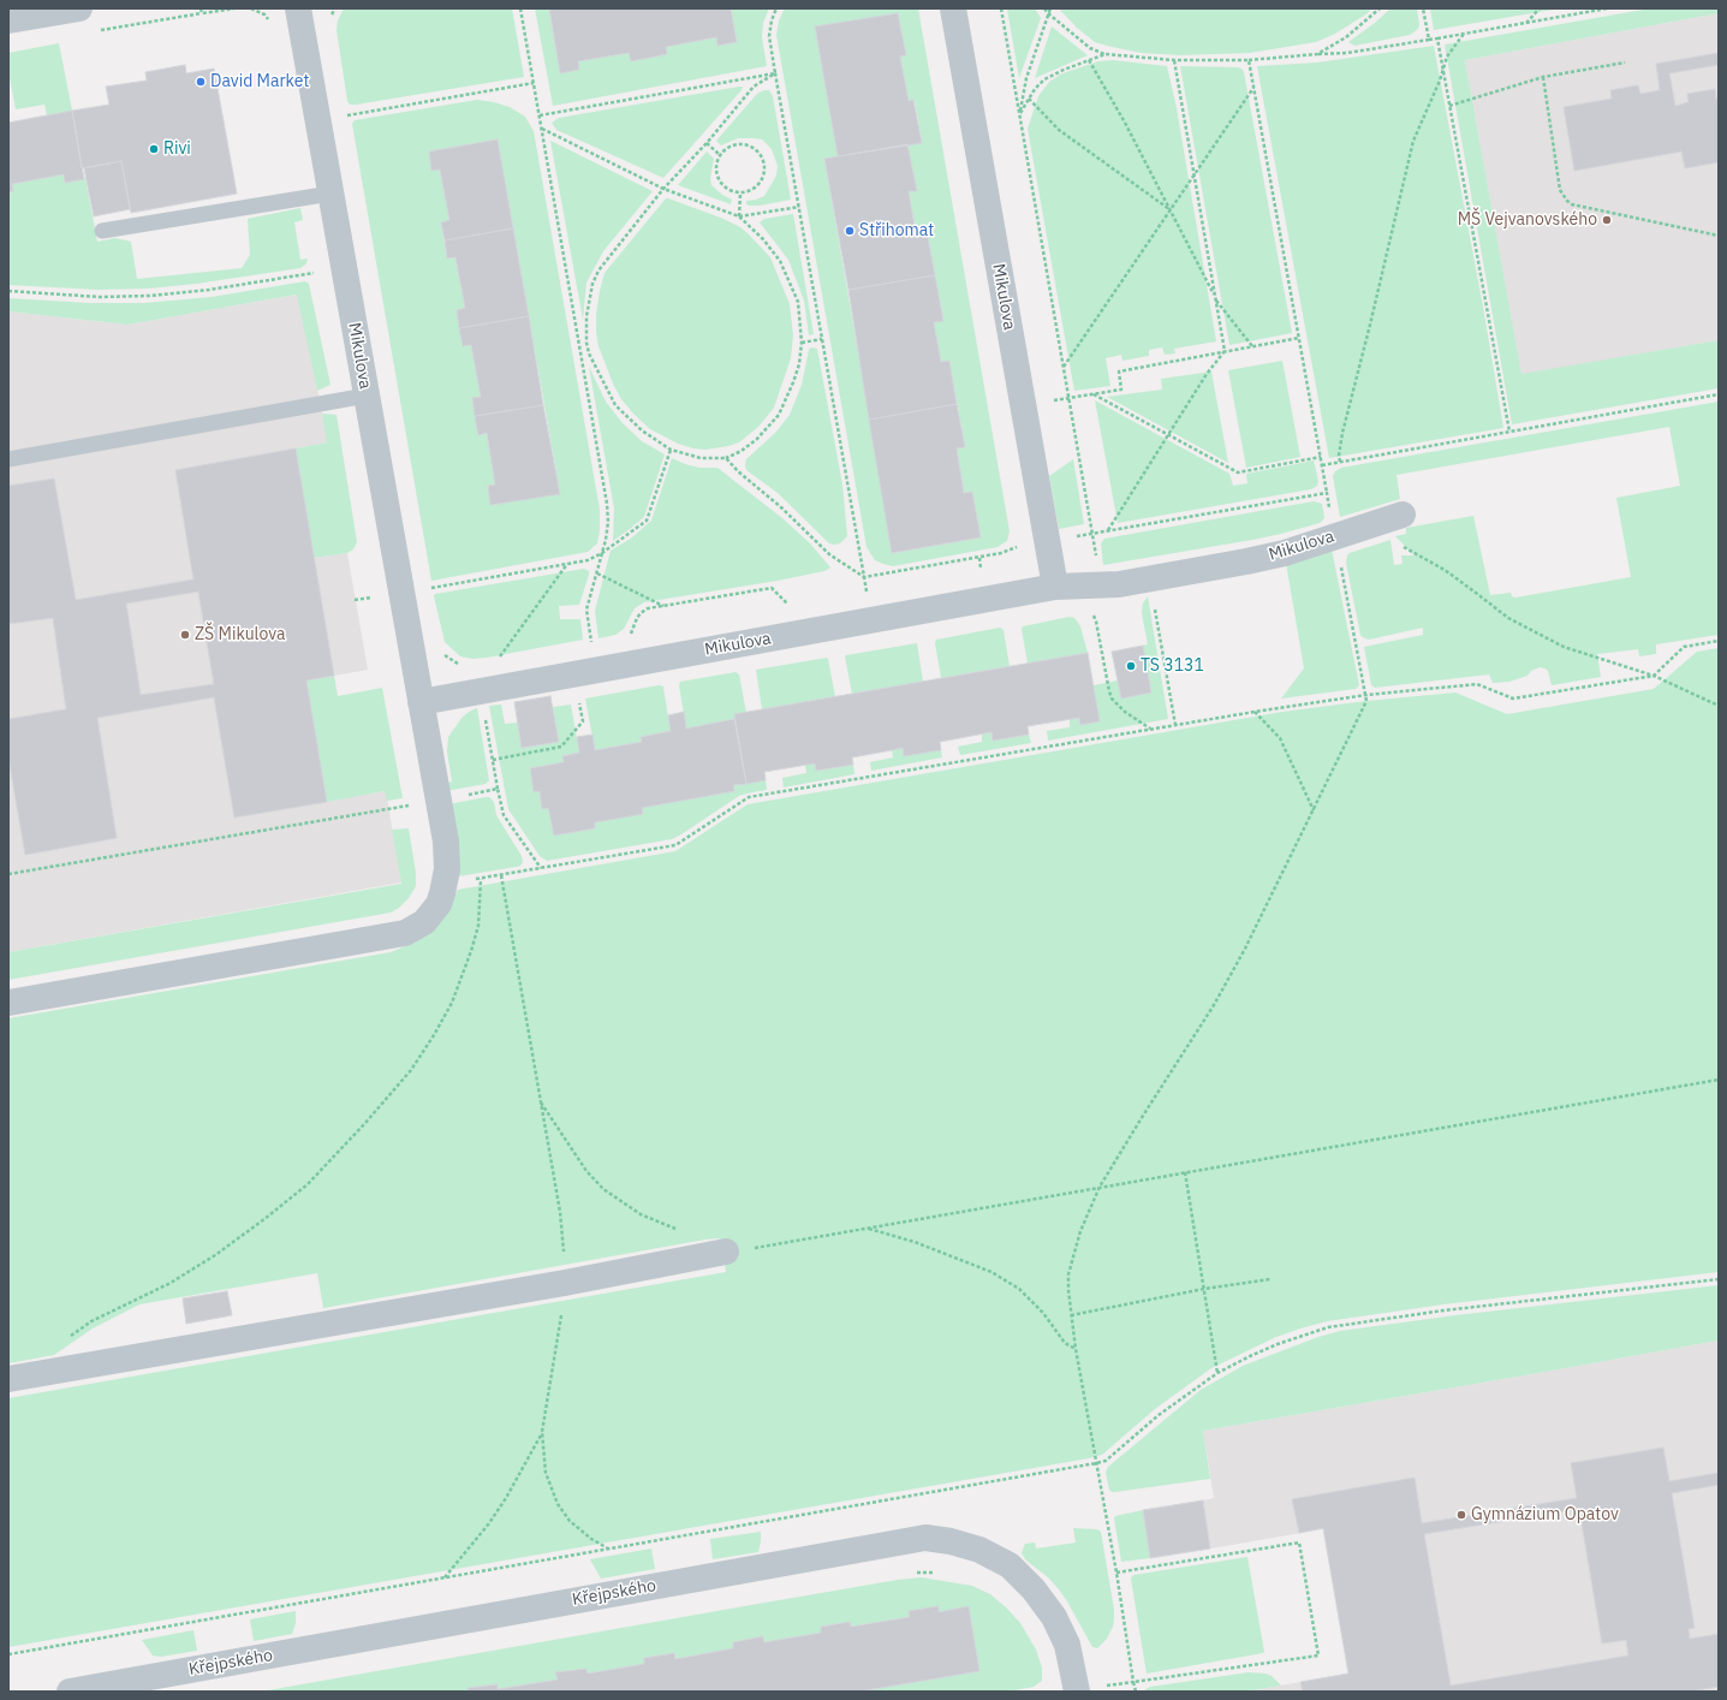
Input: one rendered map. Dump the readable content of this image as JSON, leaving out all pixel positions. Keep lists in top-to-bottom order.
{
  "streets": {
    "street": ["Mikulova", "Křejpského"]
  },
  "places": [
    "David Market",
    "Rivi",
    "MŠ Vejvanovského",
    "Střihomat",
    "ZŠ Mikulova",
    "TS 3131",
    "Gymnázium Opatov"
  ]
}
